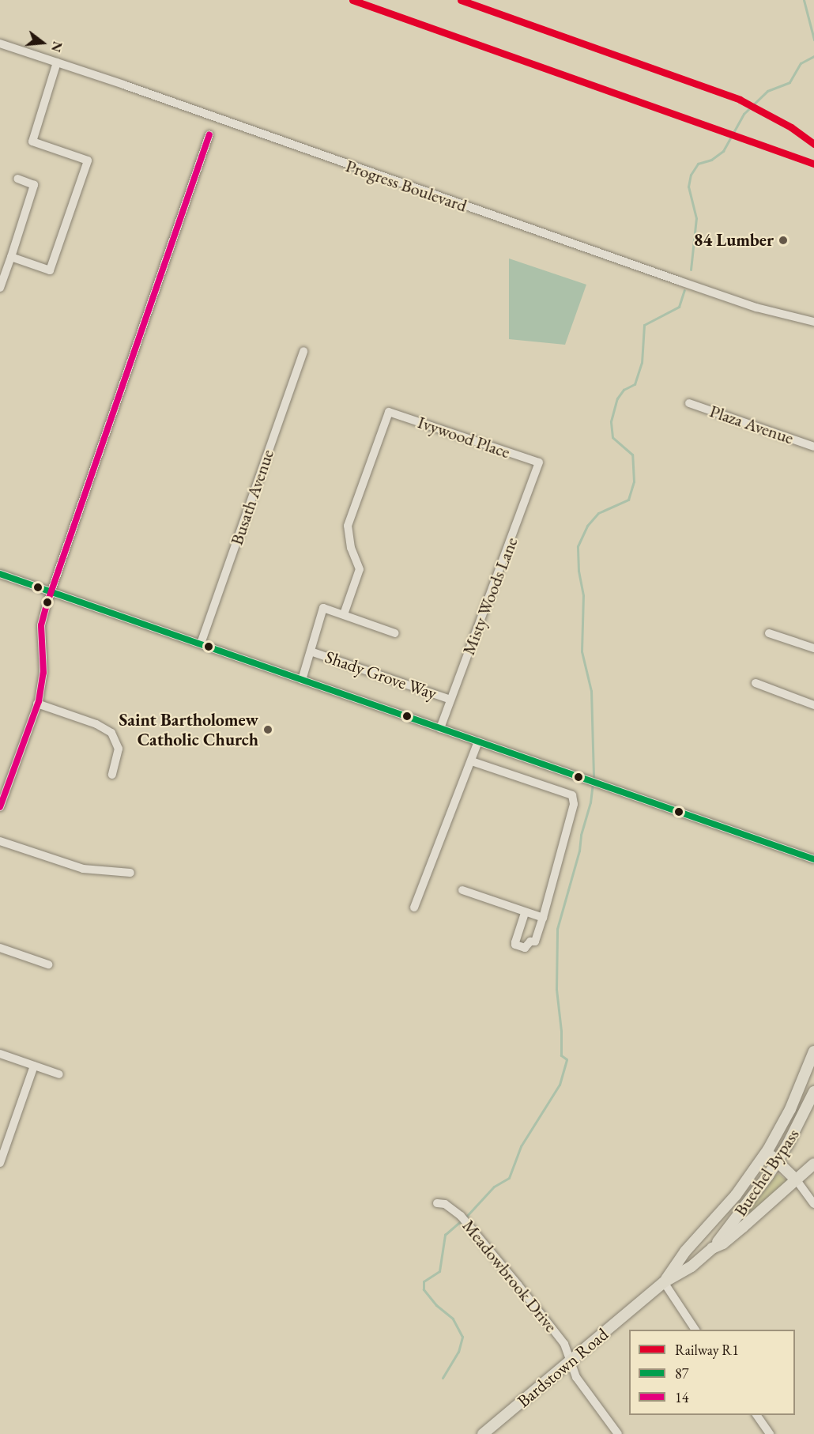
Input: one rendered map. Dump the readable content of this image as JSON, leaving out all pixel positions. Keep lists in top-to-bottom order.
{
  "streets": {
    "main road": ["Buechel Bypass", "Bardstown Road"],
    "street": [
      "Progress Boulevard",
      "Plaza Avenue",
      "Ivywood Place",
      "Busath Avenue",
      "Misty Woods Lane",
      "Shady Grove Way",
      "Meadowbrook Drive"
    ]
  },
  "crossings": [
    ["Ivywood Place", "Misty Woods Lane"],
    ["Misty Woods Lane", "Shady Grove Way"],
    ["Buechel Bypass", "Bardstown Road"],
    ["Meadowbrook Drive", "Bardstown Road"]
  ],
  "places": ["84 Lumber", "Saint Bartholomew Catholic Church"],
  "lines": ["rail line R1", "transit line 14", "transit line 87"],
  "legend": ["Railway R1", "87", "14"],
  "north": "right"
}
